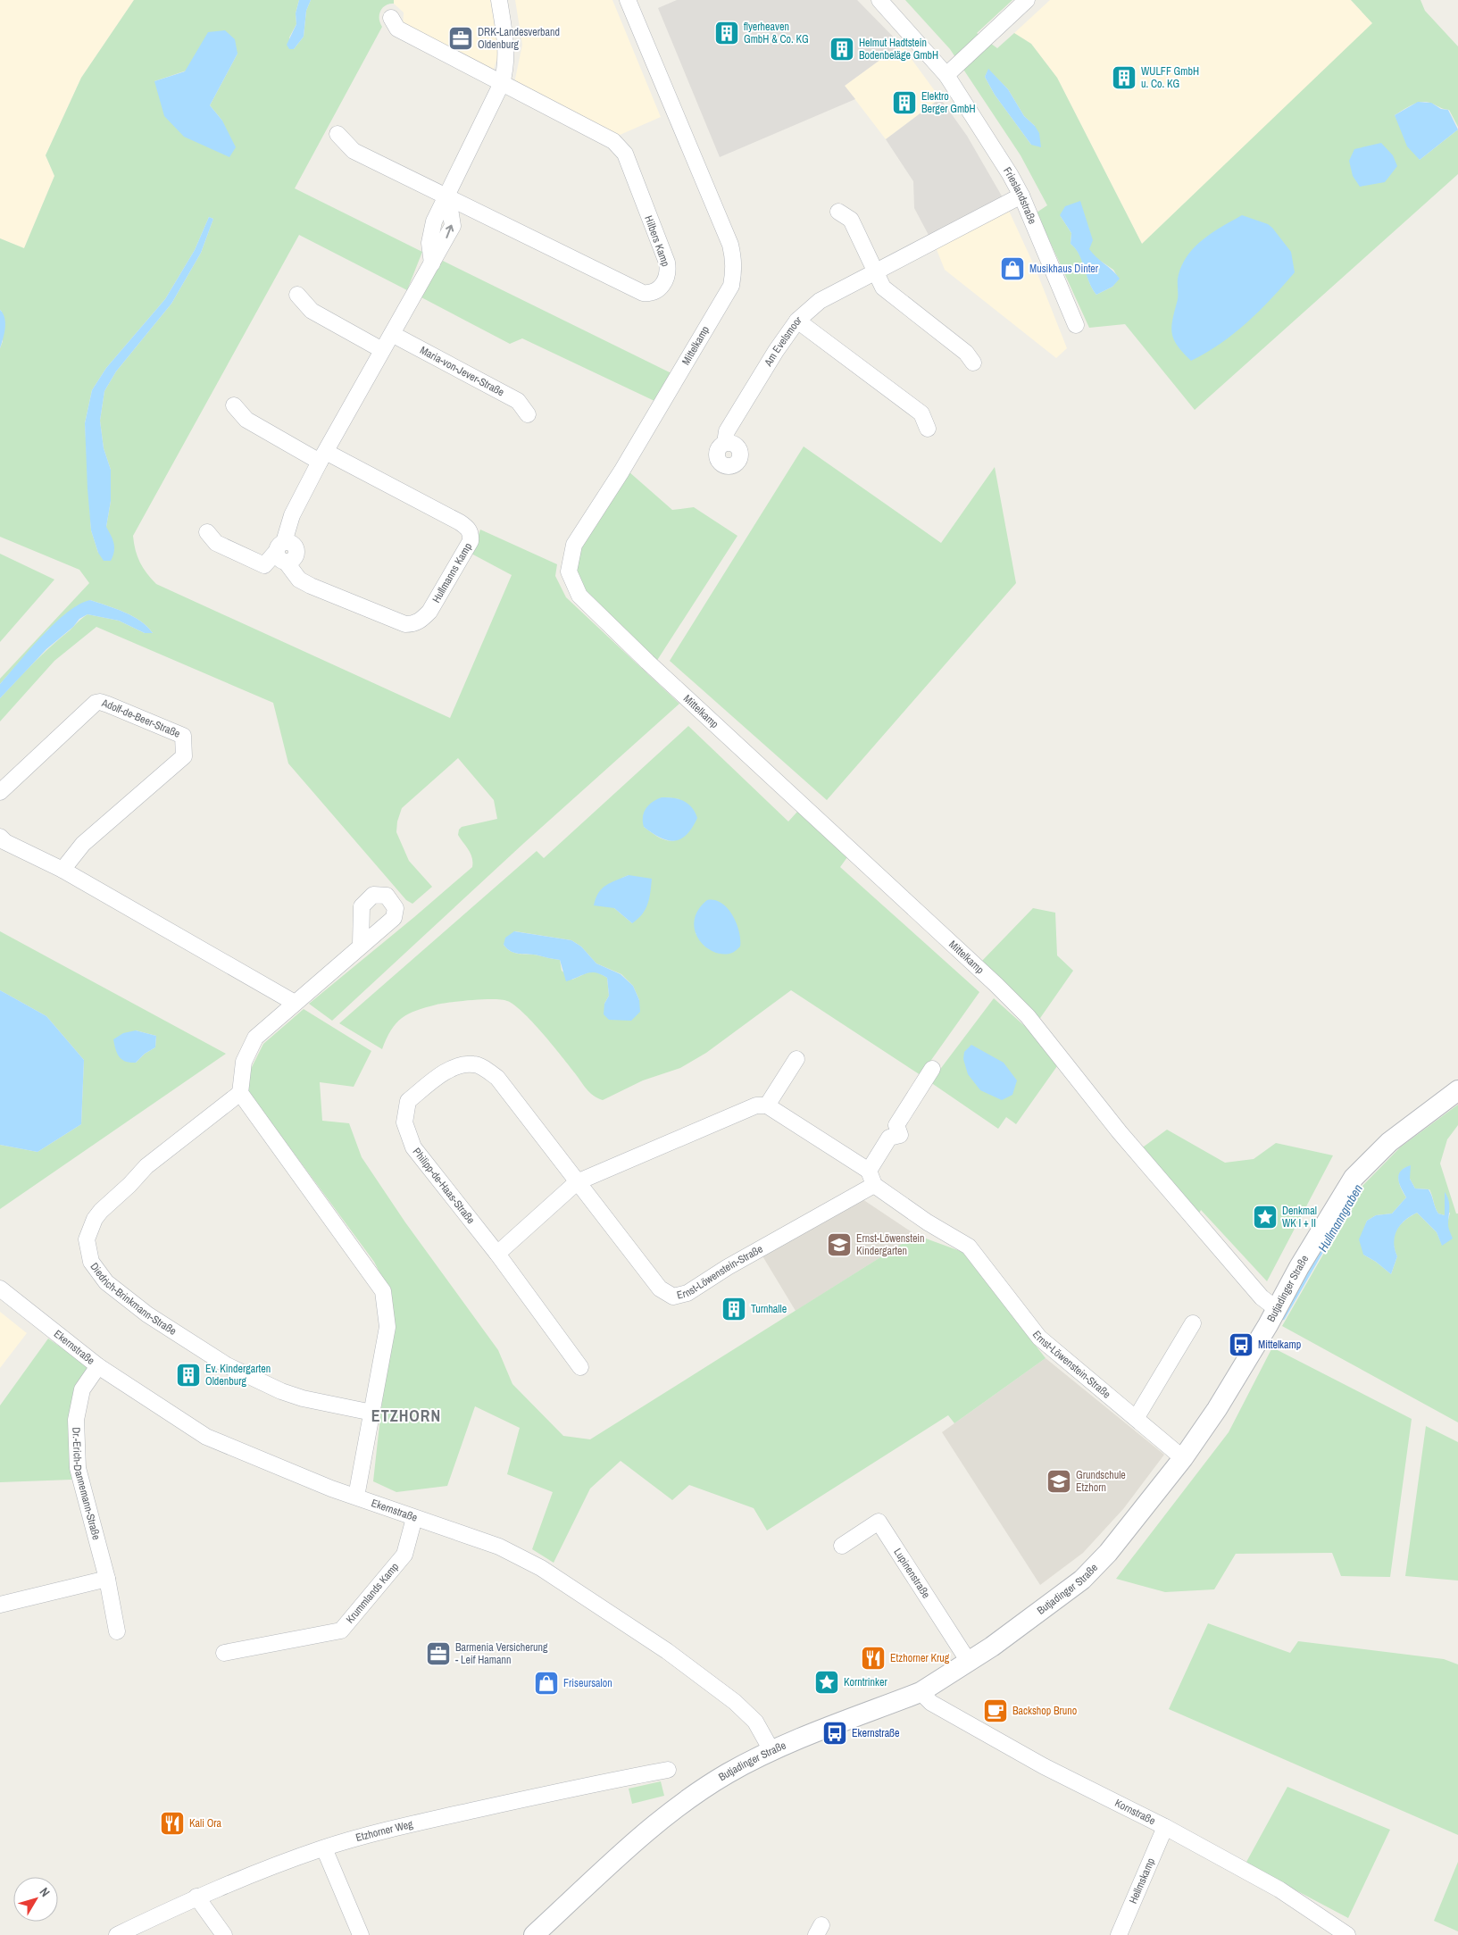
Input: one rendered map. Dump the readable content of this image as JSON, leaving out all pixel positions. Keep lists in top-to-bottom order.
{
  "streets": {
    "street": [
      "Frieslandstraße",
      "Hilbers Kamp",
      "Am Evelsmoor",
      "Mittelkamp",
      "Maria-von-Jever-Straße",
      "Hullmanns Kamp",
      "Adolf-de-Beer-Straße",
      "Philipp-de-Haas-Straße",
      "Ernst-Löwenstein-Straße",
      "Butjadinger Straße",
      "Diedrich-Brinkmann-Straße",
      "Ekernstraße",
      "Dr.-Erich-Dannemann-Straße",
      "Lupinenstraße",
      "Krummlands Kamp",
      "Kornstraße",
      "Etzhorner Weg",
      "Hellmskamp"
    ]
  },
  "crossings": [
    ["Frieslandstraße", "Am Evelsmoor"],
    ["Mittelkamp", "Butjadinger Straße"],
    ["Philipp-de-Haas-Straße", "Ernst-Löwenstein-Straße"],
    ["Ernst-Löwenstein-Straße", "Butjadinger Straße"],
    ["Butjadinger Straße", "Ekernstraße"],
    ["Butjadinger Straße", "Lupinenstraße"],
    ["Butjadinger Straße", "Kornstraße"],
    ["Ekernstraße", "Dr.-Erich-Dannemann-Straße"],
    ["Ekernstraße", "Krummlands Kamp"],
    ["Kornstraße", "Hellmskamp"]
  ],
  "districts": ["ETZHORN"],
  "water": ["Hullmanngraben"],
  "places": {
    "building": [
      "flyerheaven GmbH & Co. KG",
      "Helmut Hadtstein Bodenbeläge GmbH",
      "WULFF GmbH u. Co. KG",
      "Elektro Berger GmbH",
      "Turnhalle",
      "Ev. Kindergarten Oldenburg"
    ],
    "office": ["DRK-Landesverband Oldenburg", "Barmenia Versicherung - Leif Hamann"],
    "shop": ["Musikhaus Dinter", "Friseursalon"],
    "place": ["Denkmal WK I + II", "Korntrinker"],
    "school or university": ["Ernst-Löwenstein Kindergarten", "Grundschule Etzhorn"],
    "bus stop": ["Mittelkamp", "Ekernstraße"],
    "restaurant": ["Etzhorner Krug", "Kali Ora"],
    "cafe": ["Backshop Bruno"]
  },
  "north": "top right"
}
